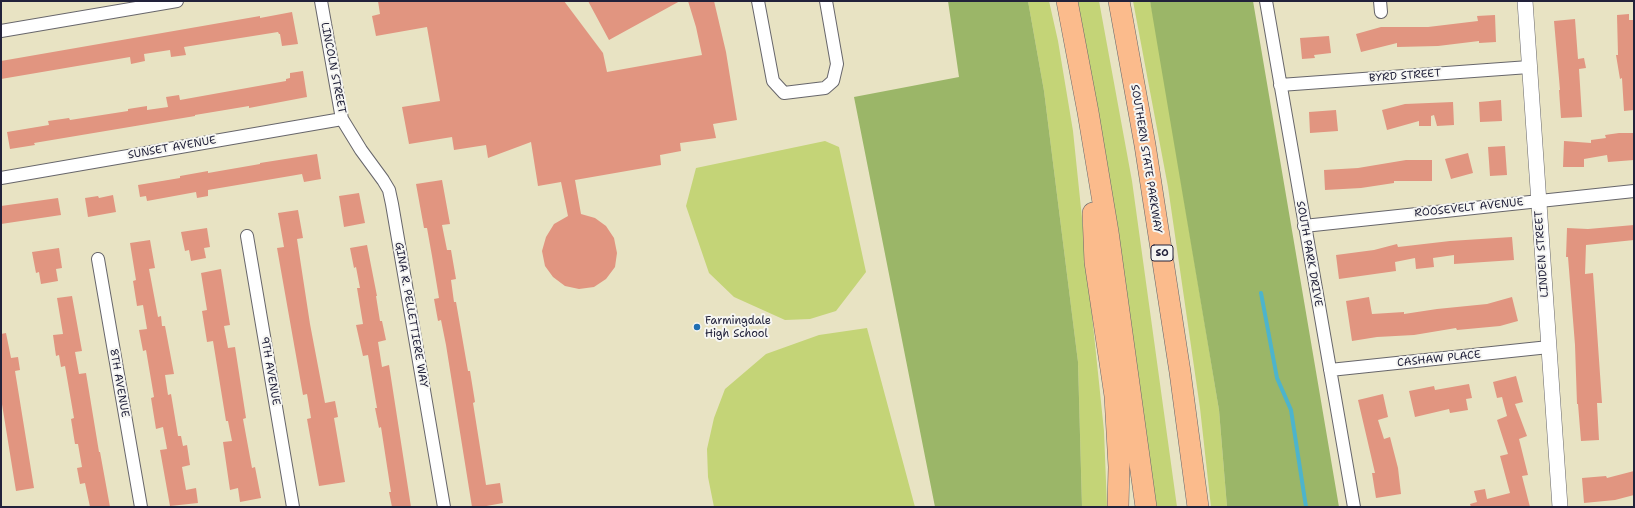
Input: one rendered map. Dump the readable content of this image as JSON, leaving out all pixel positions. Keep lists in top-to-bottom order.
{
  "streets": {
    "highway": ["SOUTHERN STATE PARKWAY", "SO"],
    "street": [
      "LINCOLN STREET",
      "BYRD STREET",
      "SUNSET AVENUE",
      "ROOSEVELT AVENUE",
      "SOUTH PARK DRIVE",
      "LINDEN STREET",
      "GINA R. PELLETTIERE WAY",
      "CASHAW PLACE",
      "9TH AVENUE",
      "8TH AVENUE"
    ]
  },
  "crossings": [
    ["LINCOLN STREET", "SUNSET AVENUE"],
    ["LINCOLN STREET", "GINA R. PELLETTIERE WAY"],
    ["BYRD STREET", "SOUTH PARK DRIVE"],
    ["BYRD STREET", "LINDEN STREET"],
    ["ROOSEVELT AVENUE", "SOUTH PARK DRIVE"],
    ["ROOSEVELT AVENUE", "LINDEN STREET"],
    ["SOUTH PARK DRIVE", "CASHAW PLACE"],
    ["LINDEN STREET", "CASHAW PLACE"]
  ],
  "places": ["Farmingdale High School"]
}
